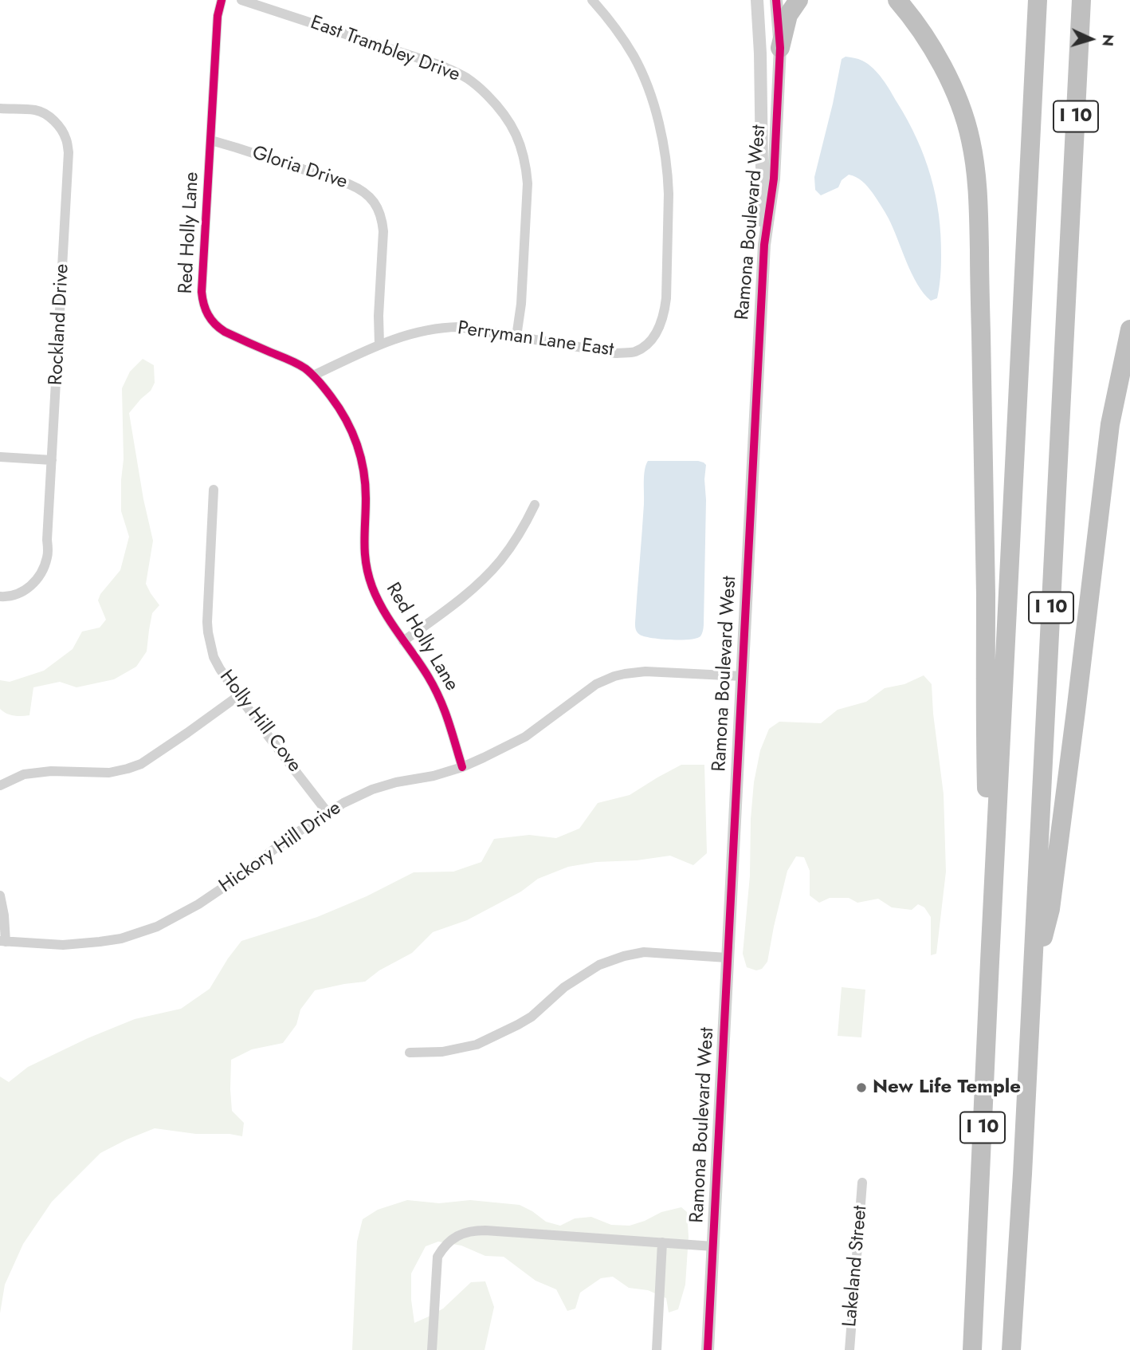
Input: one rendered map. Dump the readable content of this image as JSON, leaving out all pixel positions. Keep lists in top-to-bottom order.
{
  "streets": {
    "highway": ["I 10"],
    "street": [
      "East Trambley Drive",
      "Gloria Drive",
      "Ramona Boulevard West",
      "Red Holly Lane",
      "Rockland Drive",
      "Perryman Lane East",
      "Holly Hill Cove",
      "Hickory Hill Drive",
      "Lakeland Street"
    ]
  },
  "crossings": [
    ["East Trambley Drive", "Perryman Lane East"],
    ["Gloria Drive", "Red Holly Lane"],
    ["Gloria Drive", "Perryman Lane East"],
    ["Ramona Boulevard West", "Hickory Hill Drive"],
    ["Red Holly Lane", "Perryman Lane East"],
    ["Red Holly Lane", "Hickory Hill Drive"],
    ["Holly Hill Cove", "Hickory Hill Drive"]
  ],
  "places": ["New Life Temple"],
  "north": "right"
}
